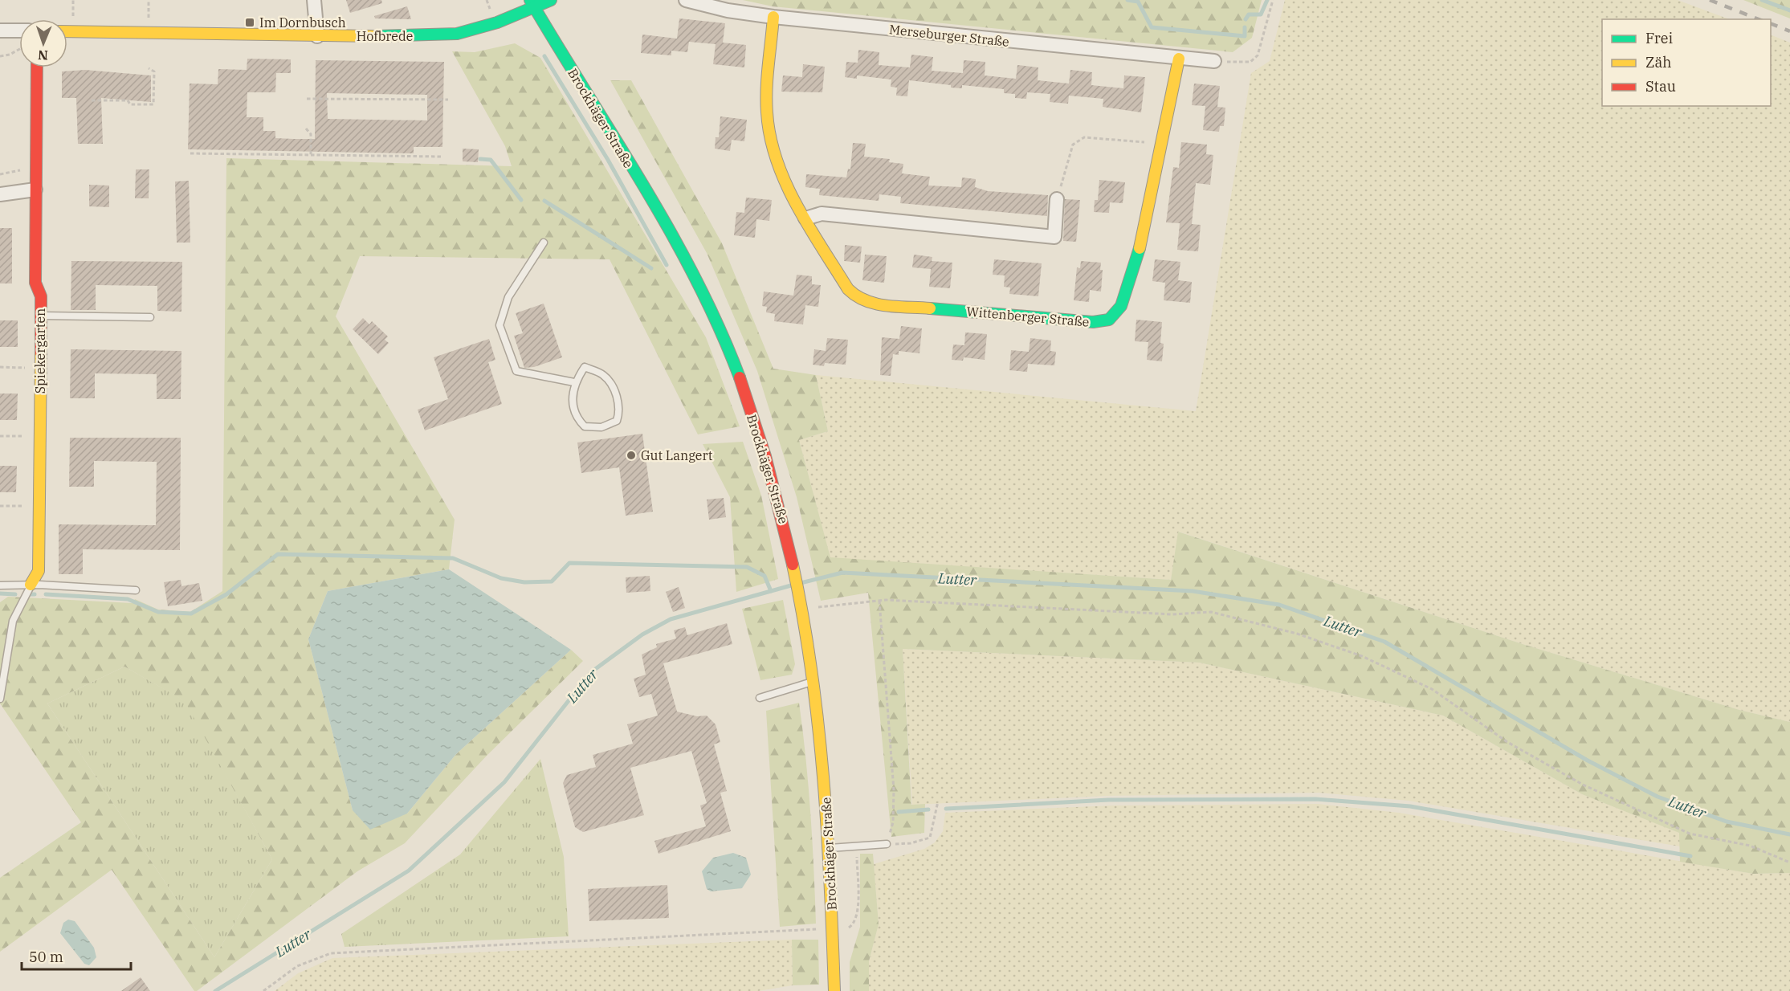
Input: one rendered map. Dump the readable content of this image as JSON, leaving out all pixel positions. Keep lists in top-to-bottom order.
{
  "streets": {
    "street": [
      "Merseburger Straße",
      "Hofbrede",
      "Brockhäger Straße",
      "Wittenberger Straße",
      "Spiekergarten"
    ]
  },
  "crossings": [
    ["Merseburger Straße", "Wittenberger Straße"],
    ["Hofbrede", "Brockhäger Straße"]
  ],
  "water": ["Lutter"],
  "places": {
    "transit": ["Im Dornbusch"],
    "other": ["Gut Langert"]
  },
  "legend": ["Frei", "Zäh", "Stau"],
  "scale_bar": "50 m",
  "north": "bottom"
}
